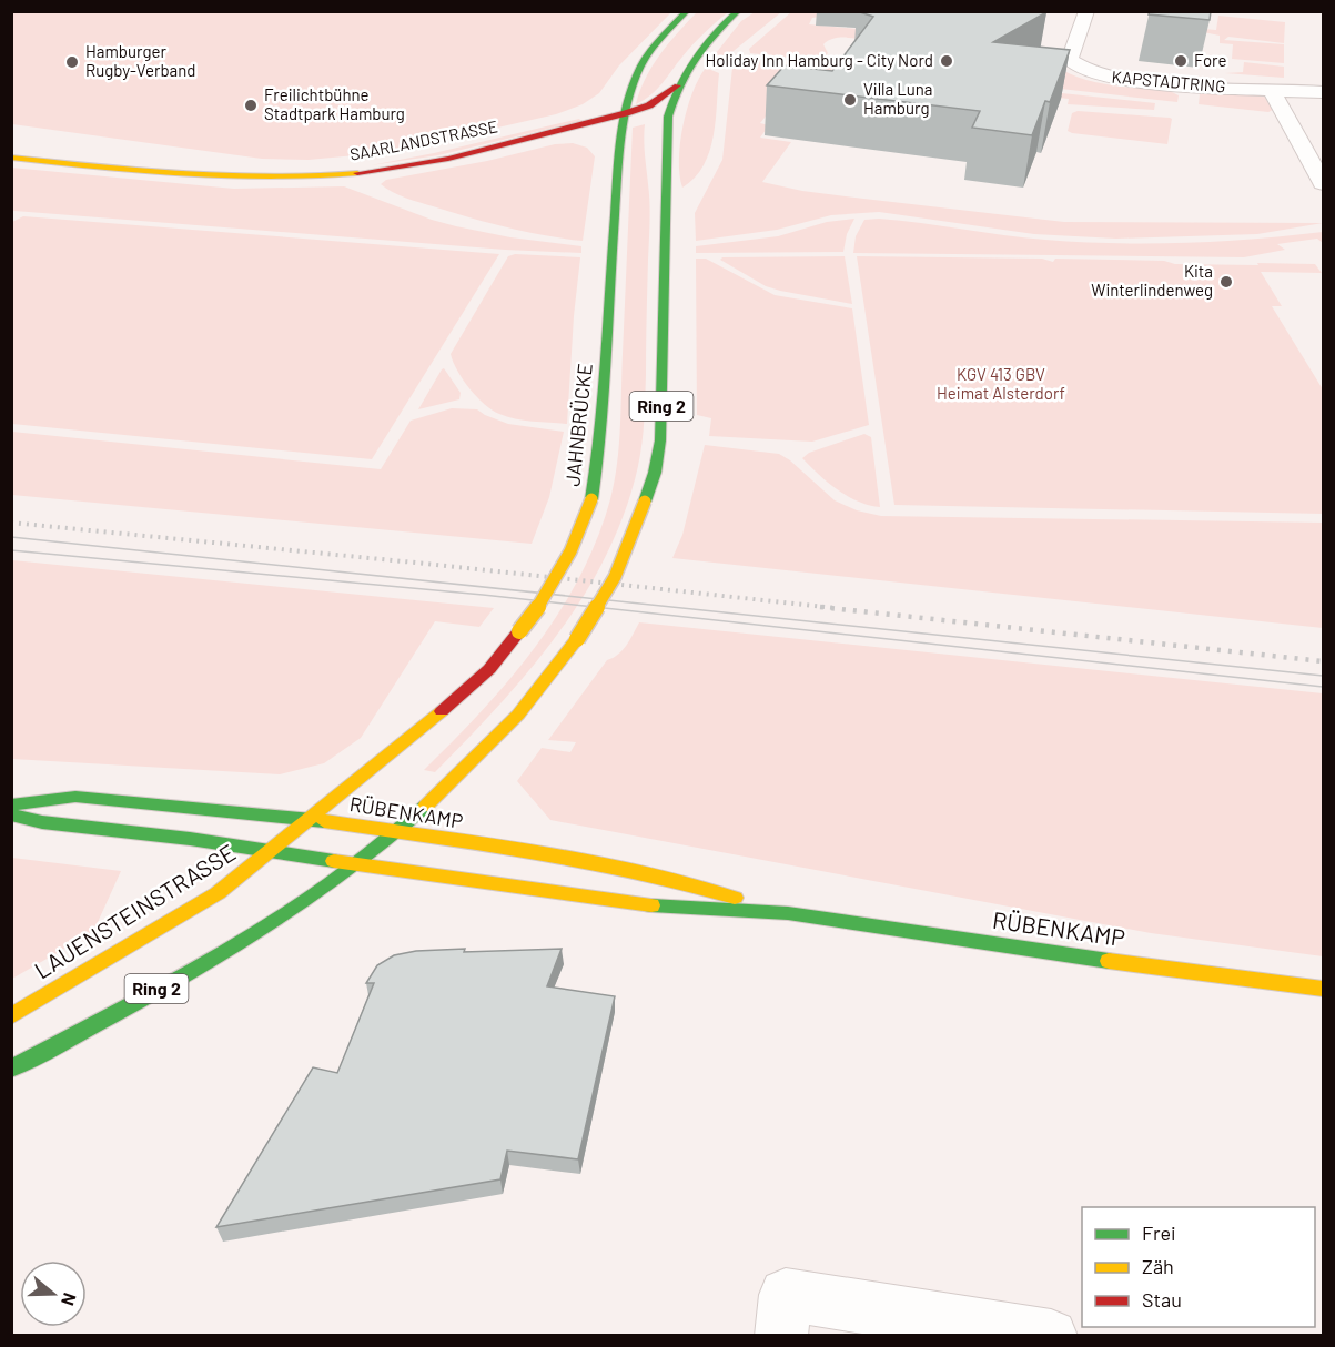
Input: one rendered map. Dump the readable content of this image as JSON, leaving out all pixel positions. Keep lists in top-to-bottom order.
{
  "streets": {
    "main road": [
      "SAARLANDSTRASSE",
      "Ring 2",
      "JAHNBRÜCKE",
      "RÜBENKAMP",
      "LAUENSTEINSTRASSE"
    ],
    "street": ["KAPSTADTRING"]
  },
  "crossings": [
    ["SAARLANDSTRASSE", "Ring 2"],
    ["SAARLANDSTRASSE", "JAHNBRÜCKE"],
    ["Ring 2", "JAHNBRÜCKE"],
    ["Ring 2", "RÜBENKAMP"],
    ["JAHNBRÜCKE", "RÜBENKAMP"],
    ["JAHNBRÜCKE", "LAUENSTEINSTRASSE"],
    ["RÜBENKAMP", "LAUENSTEINSTRASSE"]
  ],
  "parks": ["KGV 413 GBV Heimat Alsterdorf"],
  "places": [
    "Holiday Inn Hamburg - City Nord",
    "Fore",
    "Hamburger Rugby-Verband",
    "Villa Luna Hamburg",
    "Freilichtbühne Stadtpark Hamburg",
    "Kita Winterlindenweg"
  ],
  "legend": ["Frei", "Zäh", "Stau"],
  "north": "right"
}
